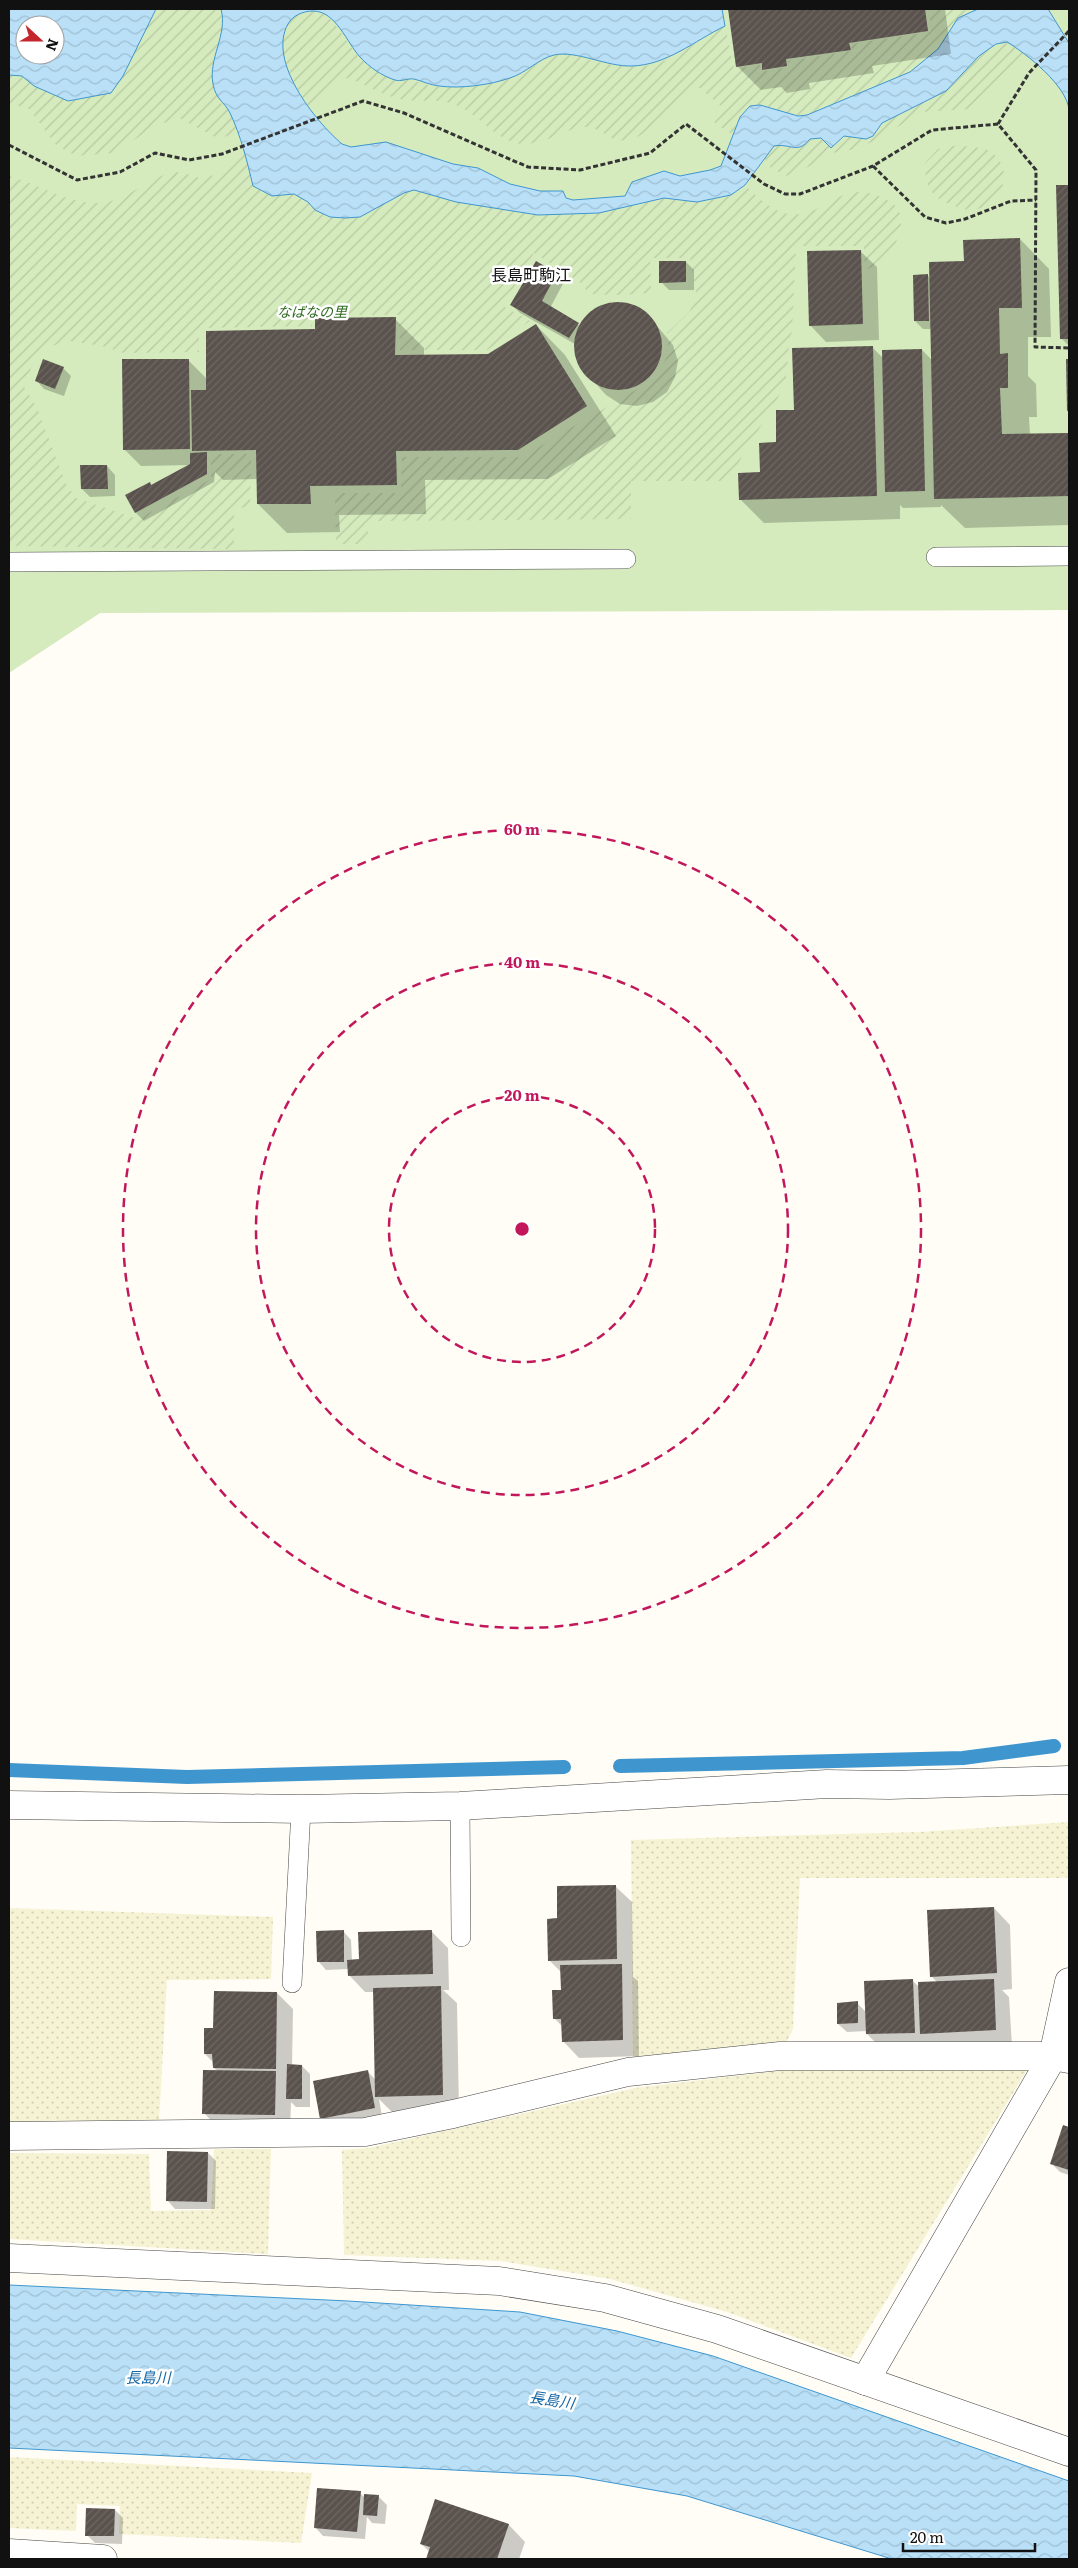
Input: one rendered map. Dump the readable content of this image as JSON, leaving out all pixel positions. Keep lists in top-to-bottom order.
{
  "districts": ["長島町駒江"],
  "water": ["長島川"],
  "parks": ["なばなの里"],
  "scale_bar": "20 m",
  "north": "right",
  "rings": ["60 m", "40 m", "20 m"]
}
